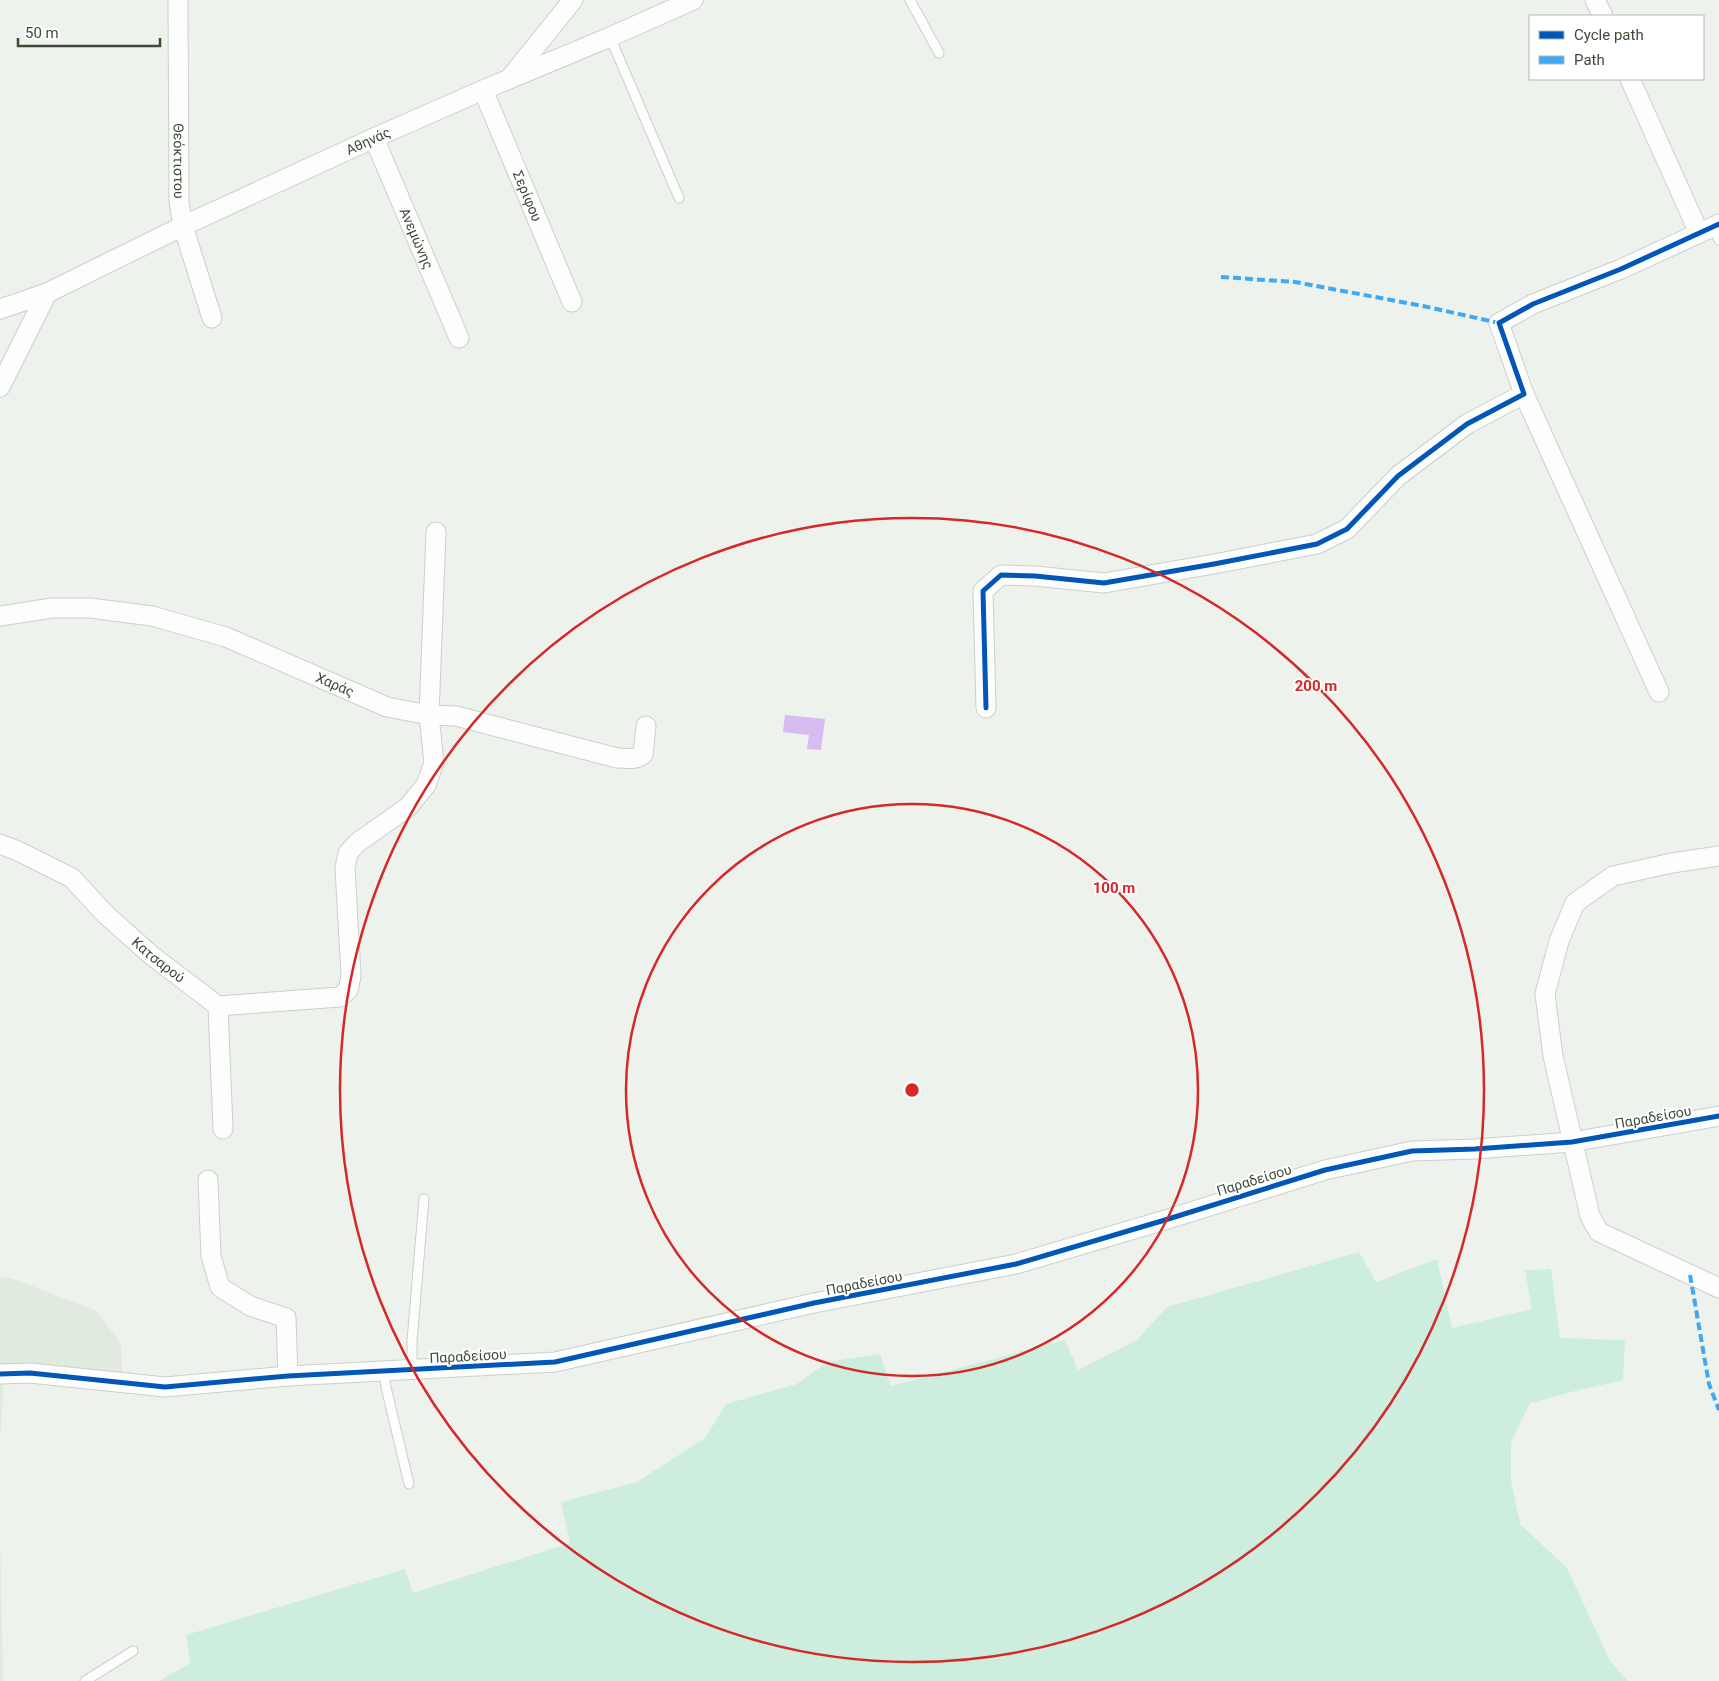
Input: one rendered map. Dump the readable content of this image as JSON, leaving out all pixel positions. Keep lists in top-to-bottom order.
{
  "streets": {
    "street": [
      "Αθηνάς",
      "Θεόκτιστου",
      "Σερίφου",
      "Ανεμώνης",
      "Χαράς",
      "Κατσαρού",
      "Παραδείσου"
    ]
  },
  "crossings": [
    ["Αθηνάς", "Θεόκτιστου"],
    ["Αθηνάς", "Σερίφου"],
    ["Αθηνάς", "Ανεμώνης"]
  ],
  "legend": ["Cycle path", "Path"],
  "scale_bar": "50 m",
  "rings": ["200 m", "100 m"]
}
